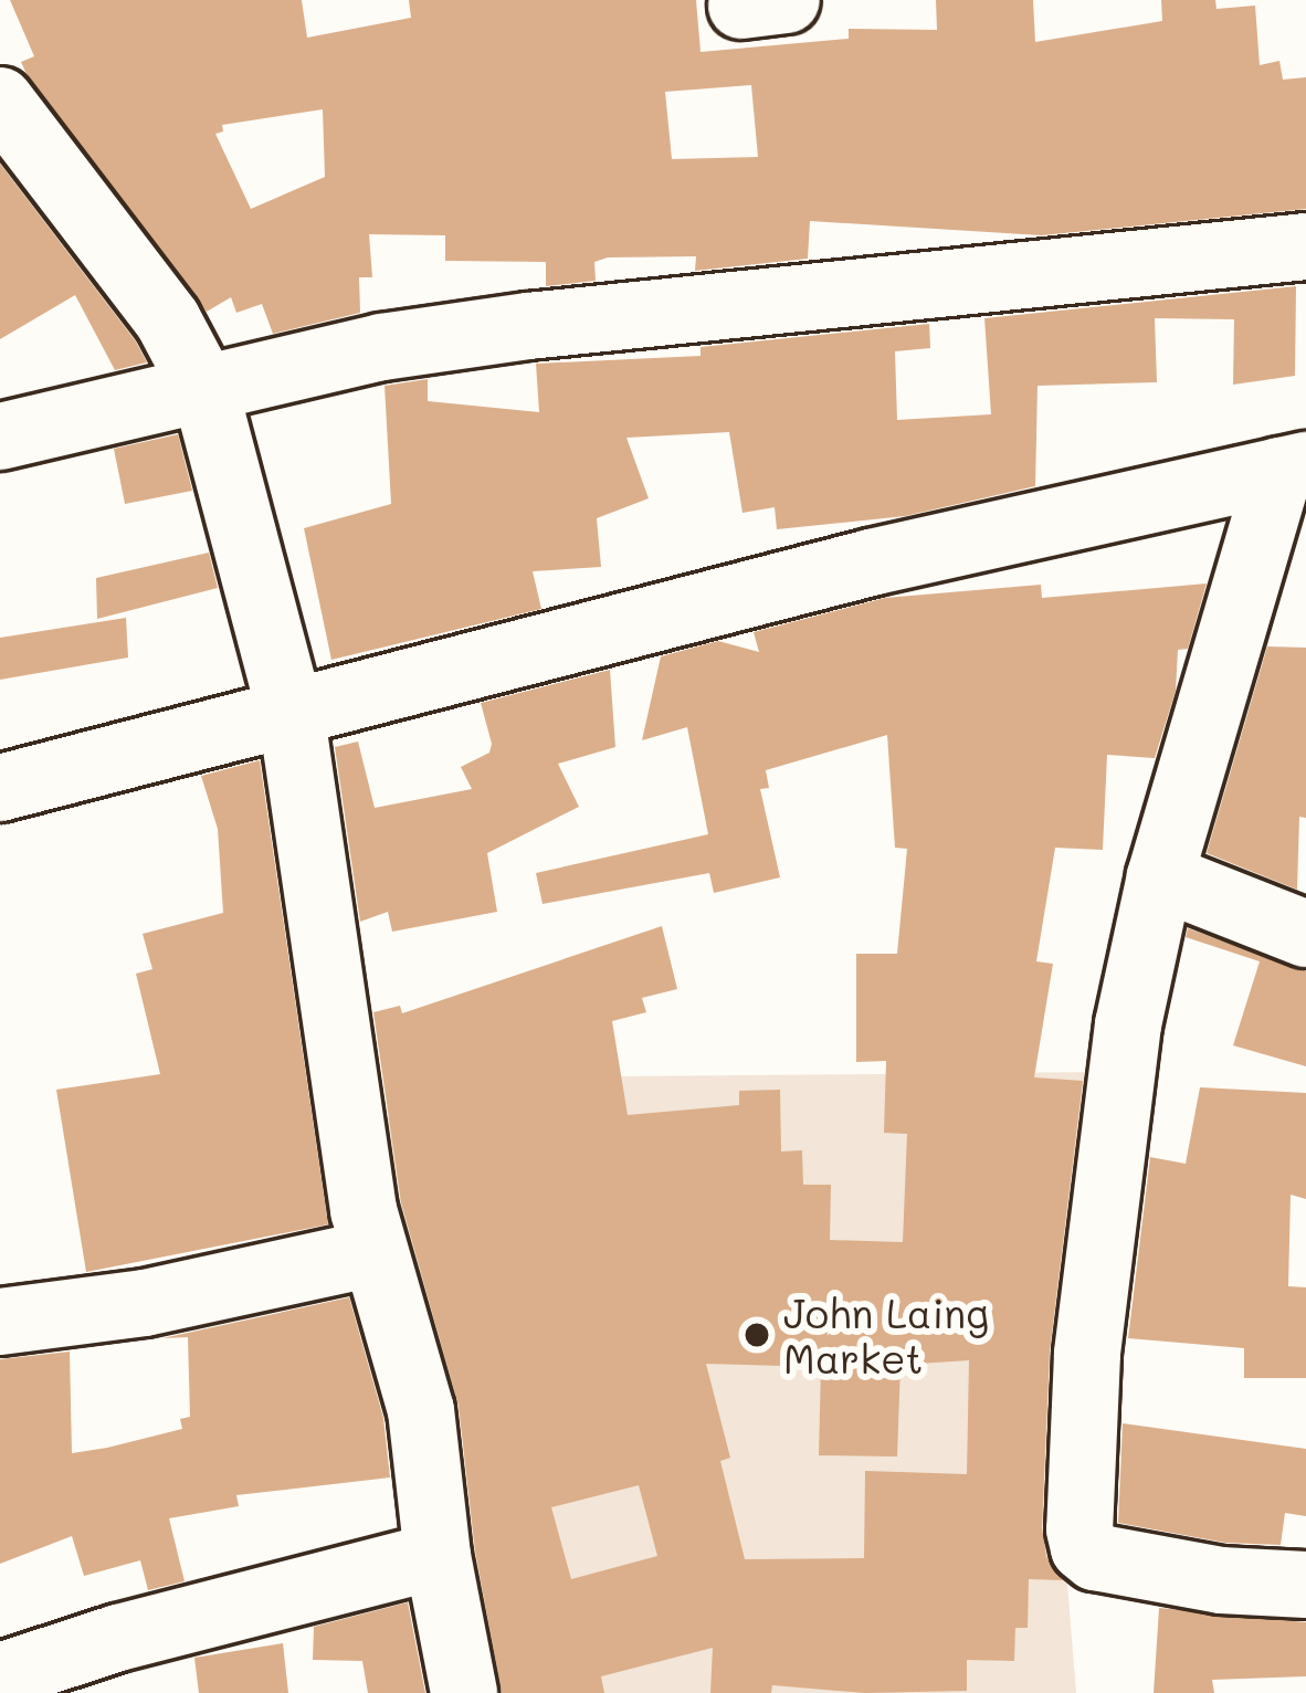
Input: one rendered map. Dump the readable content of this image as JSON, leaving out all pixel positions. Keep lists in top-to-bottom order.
{
  "places": ["John Laing Market"]
}
